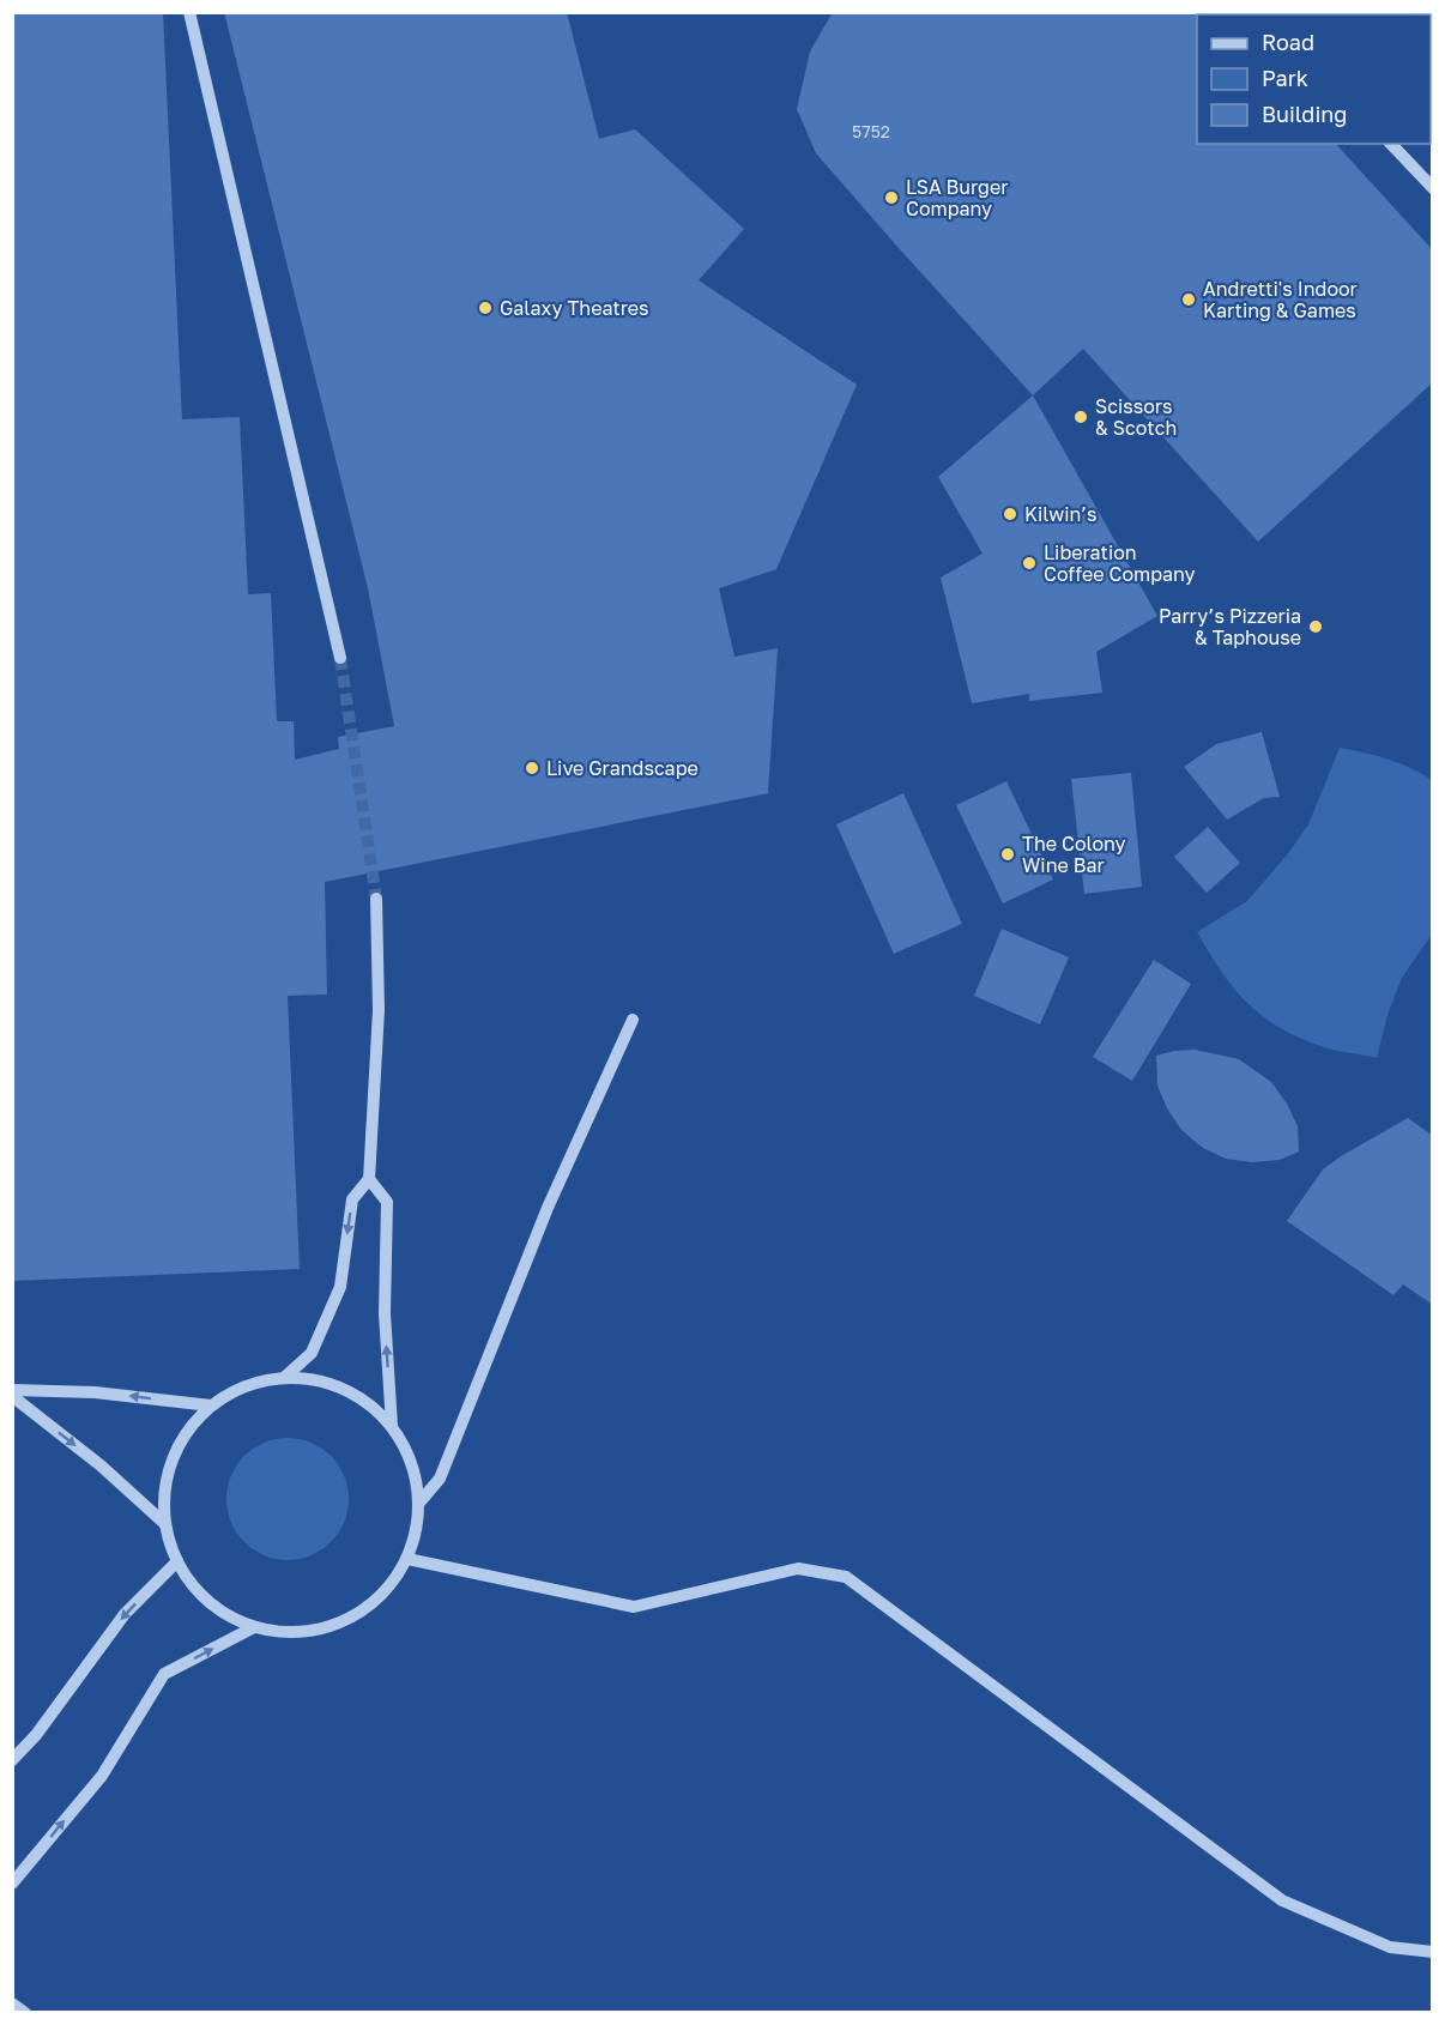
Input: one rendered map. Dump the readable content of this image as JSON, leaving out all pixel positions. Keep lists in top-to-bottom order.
{
  "places": [
    "LSA Burger Company",
    "Andretti's Indoor Karting & Games",
    "Galaxy Theatres",
    "Scissors & Scotch",
    "Kilwin’s",
    "Liberation Coffee Company",
    "Parry’s Pizzeria & Taphouse",
    "Live Grandscape",
    "The Colony Wine Bar"
  ],
  "house_numbers": ["5752"],
  "legend": ["Road", "Park", "Building"]
}
